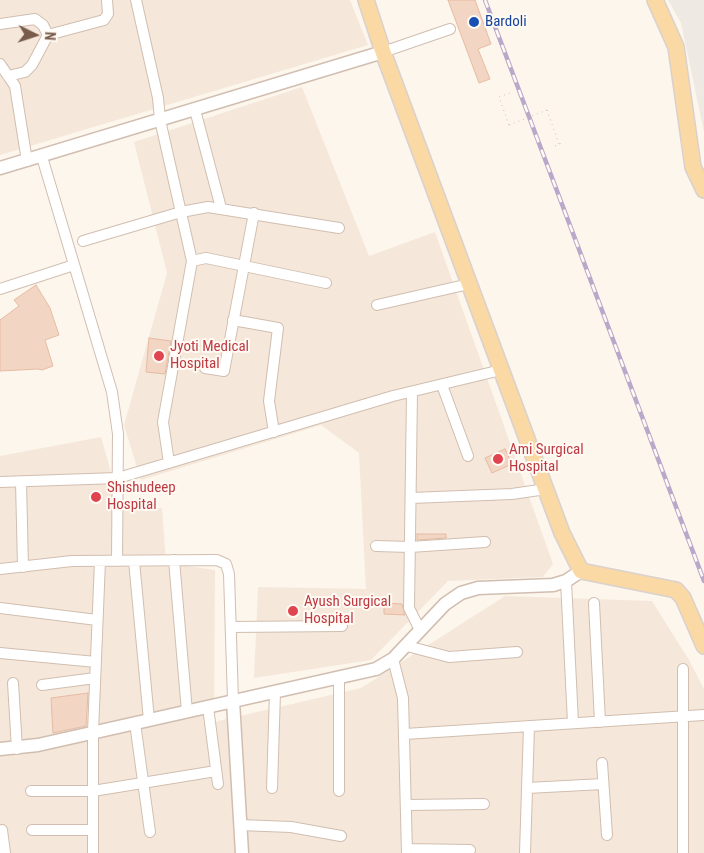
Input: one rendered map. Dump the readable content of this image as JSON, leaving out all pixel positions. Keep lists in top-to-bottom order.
{
  "places": [
    "Bardoli",
    "Jyoti Medical Hospital",
    "Ami Surgical Hospital",
    "Shishudeep Hospital",
    "Ayush Surgical Hospital"
  ],
  "north": "right"
}
